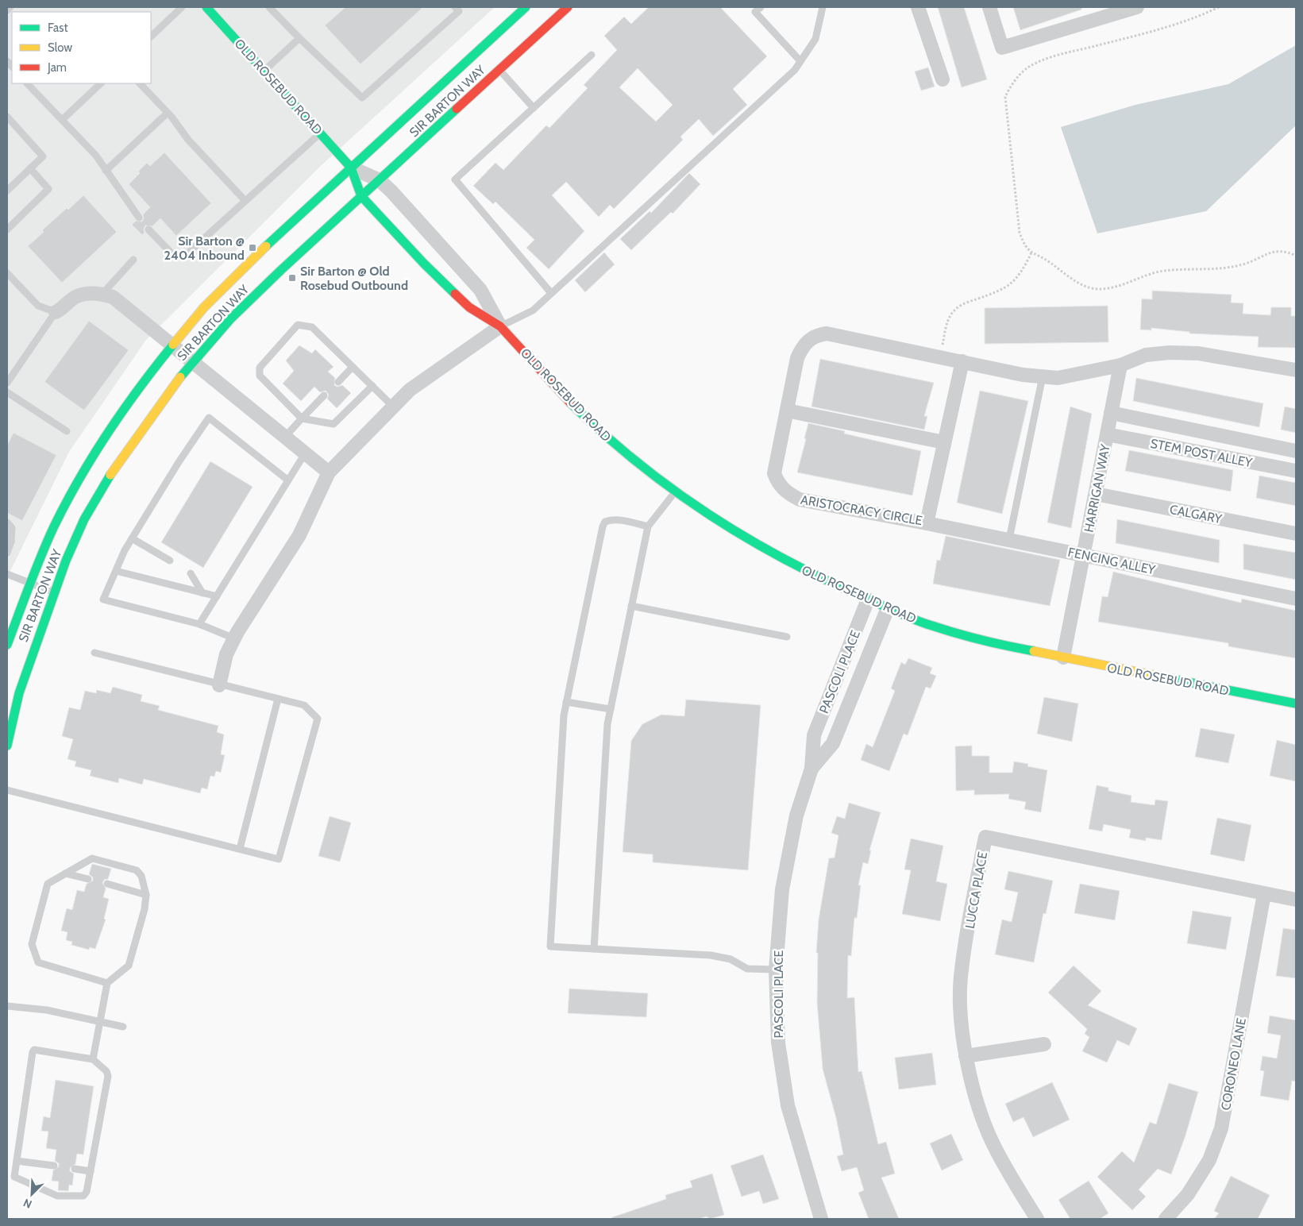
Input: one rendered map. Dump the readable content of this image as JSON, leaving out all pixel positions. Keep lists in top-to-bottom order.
{
  "streets": {
    "main road": ["OLD ROSEBUD ROAD", "SIR BARTON WAY"],
    "street": [
      "STEM POST ALLEY",
      "HARRIGAN WAY",
      "ARISTOCRACY CIRCLE",
      "CALGARY",
      "FENCING ALLEY",
      "PASCOLI PLACE",
      "LUCCA PLACE",
      "CORONEO LANE"
    ]
  },
  "crossings": [
    ["OLD ROSEBUD ROAD", "SIR BARTON WAY"],
    ["OLD ROSEBUD ROAD", "HARRIGAN WAY"],
    ["OLD ROSEBUD ROAD", "PASCOLI PLACE"],
    ["STEM POST ALLEY", "HARRIGAN WAY"],
    ["HARRIGAN WAY", "ARISTOCRACY CIRCLE"],
    ["HARRIGAN WAY", "CALGARY"],
    ["HARRIGAN WAY", "FENCING ALLEY"],
    ["ARISTOCRACY CIRCLE", "FENCING ALLEY"],
    ["LUCCA PLACE", "CORONEO LANE"]
  ],
  "places": {
    "transit": ["Sir Barton @ 2404 Inbound", "Sir Barton @ Old Rosebud Outbound"]
  },
  "legend": ["Fast", "Slow", "Jam"],
  "north": "bottom left"
}
